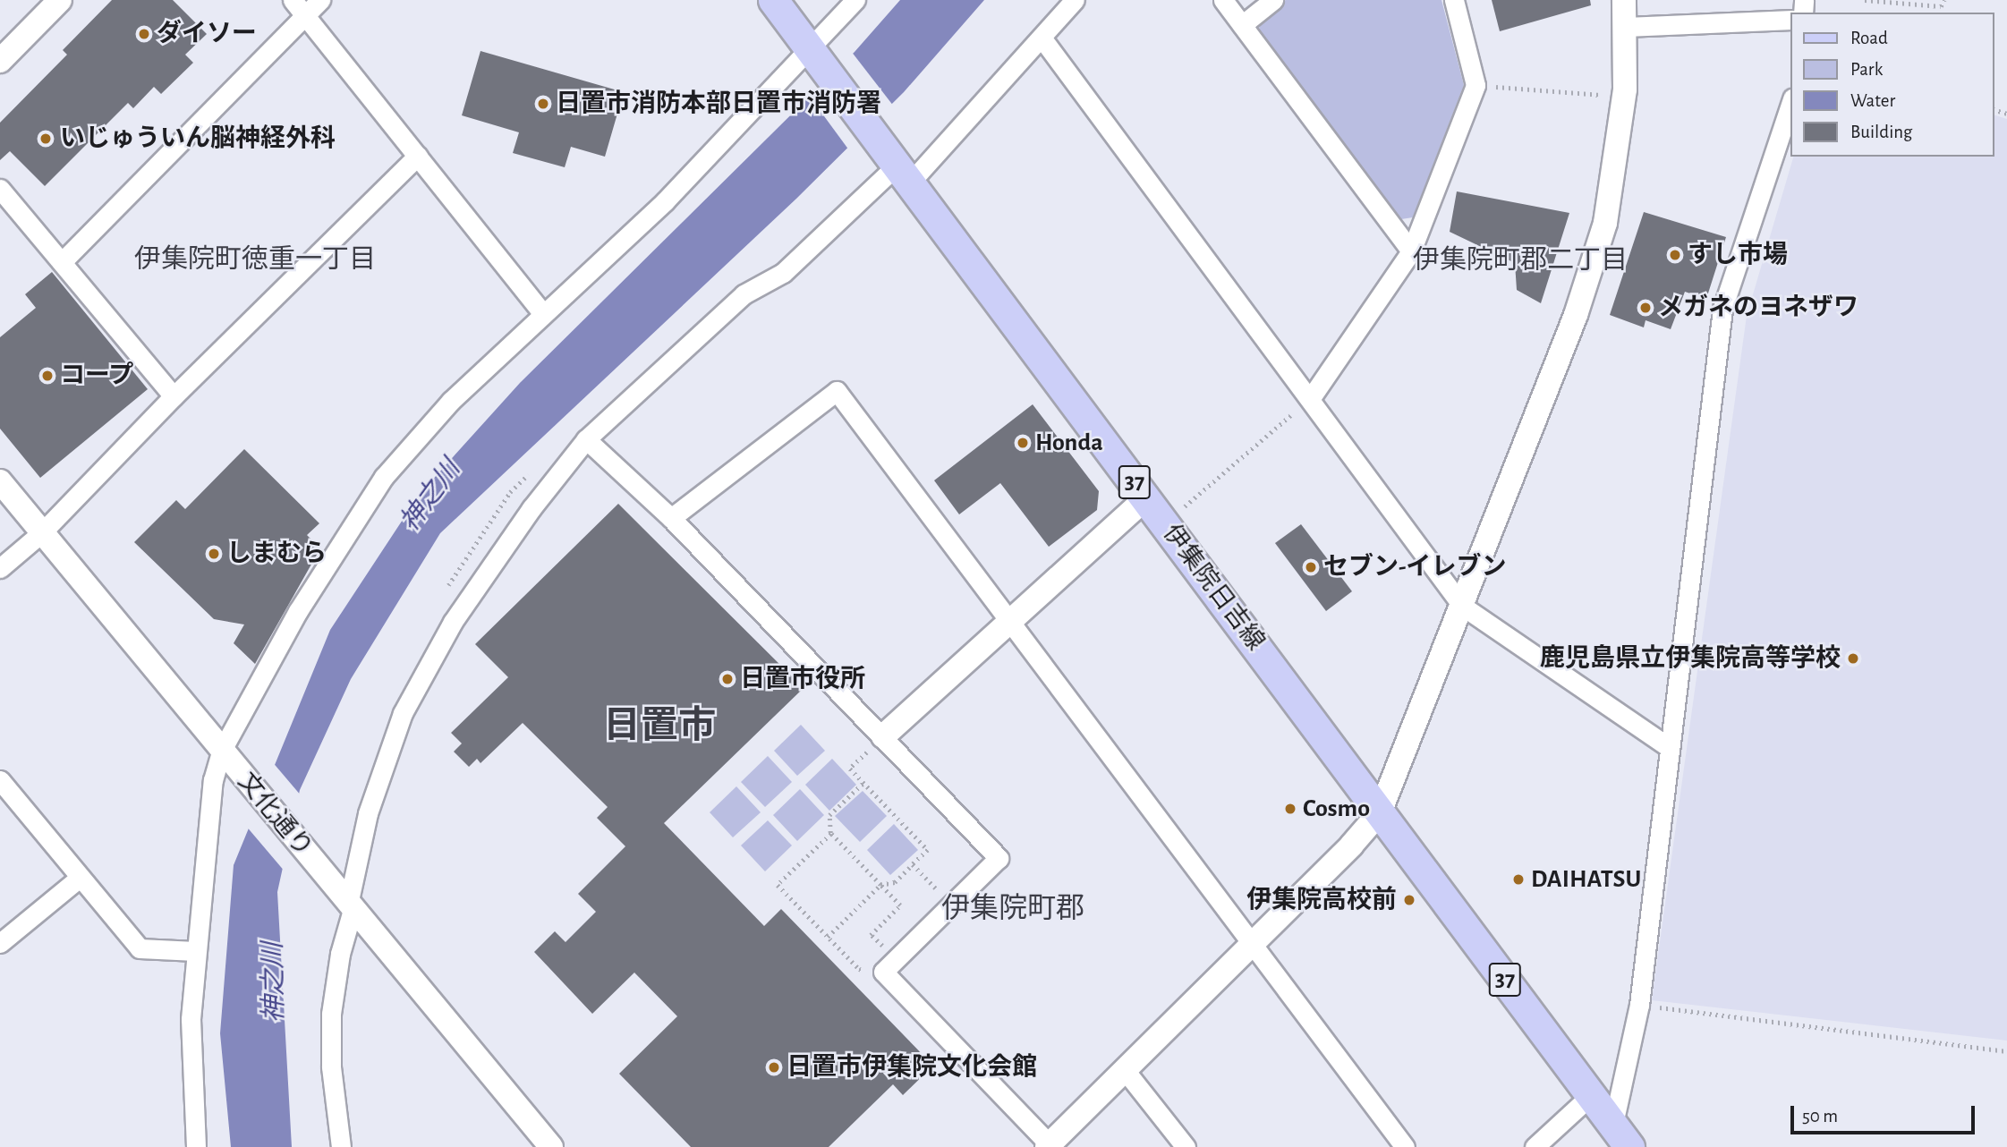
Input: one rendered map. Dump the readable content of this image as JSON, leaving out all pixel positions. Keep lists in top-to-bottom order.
{
  "streets": {
    "main road": ["37", "伊集院日吉線"],
    "street": ["文化通り"]
  },
  "districts": [
    "伊集院町徳重一丁目",
    "伊集院町郡二丁目",
    "日置市",
    "伊集院町郡"
  ],
  "water": ["神之川"],
  "places": [
    "ダイソー",
    "日置市消防本部日置市消防署",
    "いじゅういん脳神経外科",
    "すし市場",
    "メガネのヨネザワ",
    "コープ",
    "Honda",
    "しまむら",
    "セブン-イレブン",
    "鹿児島県立伊集院高等学校",
    "日置市役所",
    "Cosmo",
    "DAIHATSU",
    "伊集院高校前",
    "日置市伊集院文化会館"
  ],
  "legend": [
    "Road",
    "Park",
    "Water",
    "Building"
  ],
  "scale_bar": "50 m"
}
